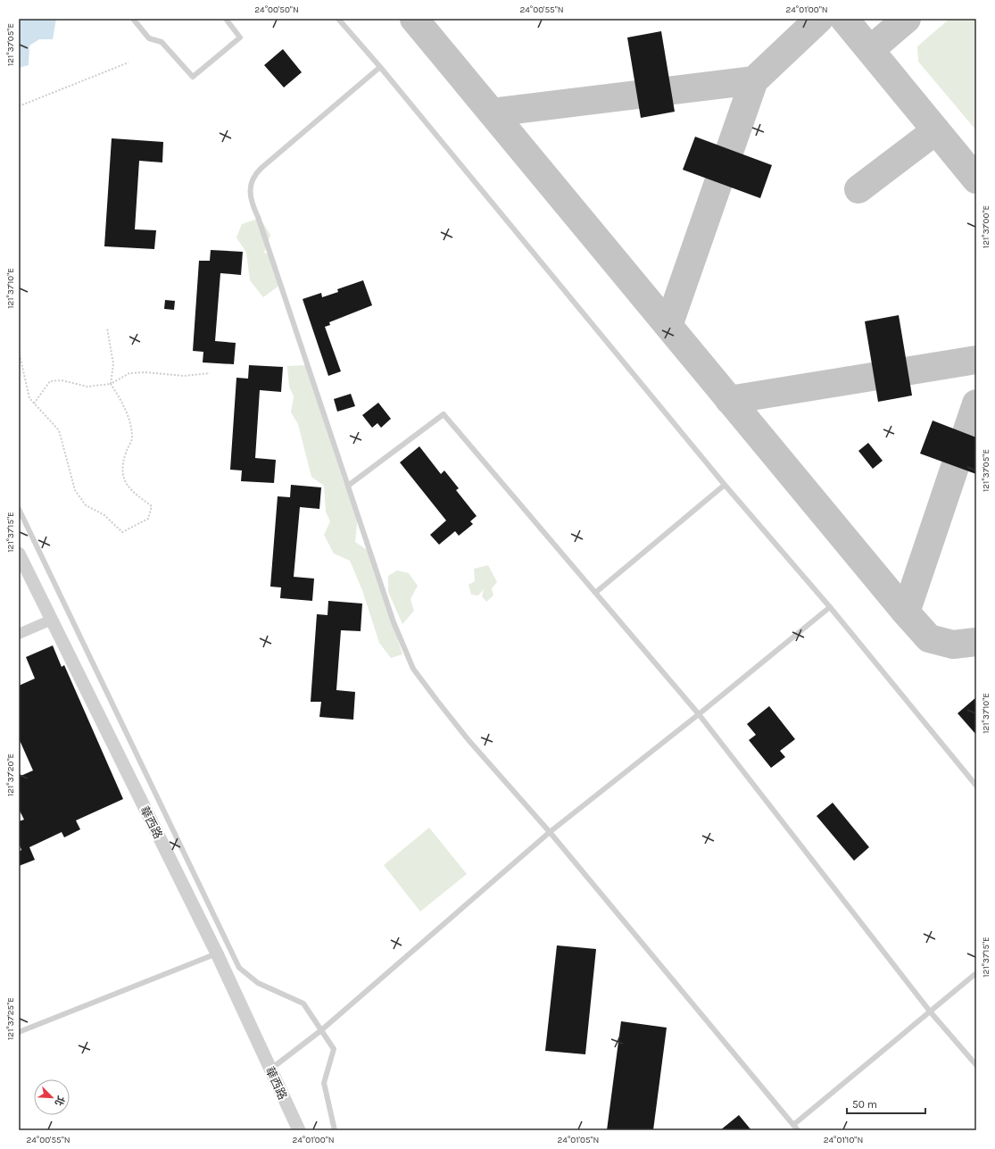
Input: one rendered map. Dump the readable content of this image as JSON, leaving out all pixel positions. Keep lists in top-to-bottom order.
{
  "streets": {
    "street": ["華西路"]
  },
  "scale_bar": "50 m",
  "north": "bottom right",
  "coordinates": [
    "24°00'50\"N",
    "24°00'55\"N",
    "24°01'00\"N",
    "121°37'05\"E",
    "121°37'00\"E",
    "121°37'10\"E",
    "121°37'15\"E",
    "121°37'20\"E",
    "121°37'25\"E",
    "24°01'05\"N",
    "24°01'10\"N"
  ]
}
